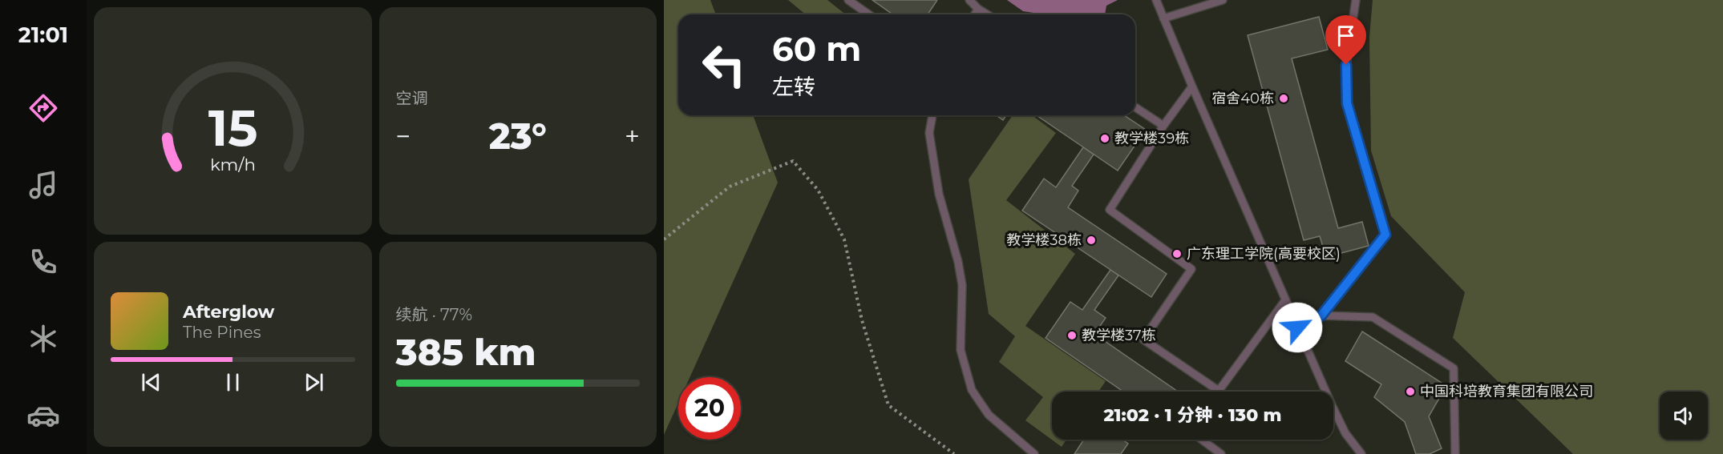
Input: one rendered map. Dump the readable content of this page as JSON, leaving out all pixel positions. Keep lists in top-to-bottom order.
{
  "places": [
    "宿舍40栋",
    "教学楼39栋",
    "教学楼38栋",
    "广东理工学院(高要校区)",
    "教学楼37栋",
    "中国科培教育集团有限公司"
  ],
  "page": {
    "tabs": "21:01",
    "tile": [
      "空调",
      ["续航 · 77%", "385 km"]
    ],
    "turn": ["60 m", "左转"],
    "heat": ["−", "23°", "+"],
    "song": ["Afterglow", "The Pines"],
    "limit": "20",
    "trip": "21:02 · 1 分钟 · 130 m",
    "gauge": ["15", "km/h"]
  }
}
